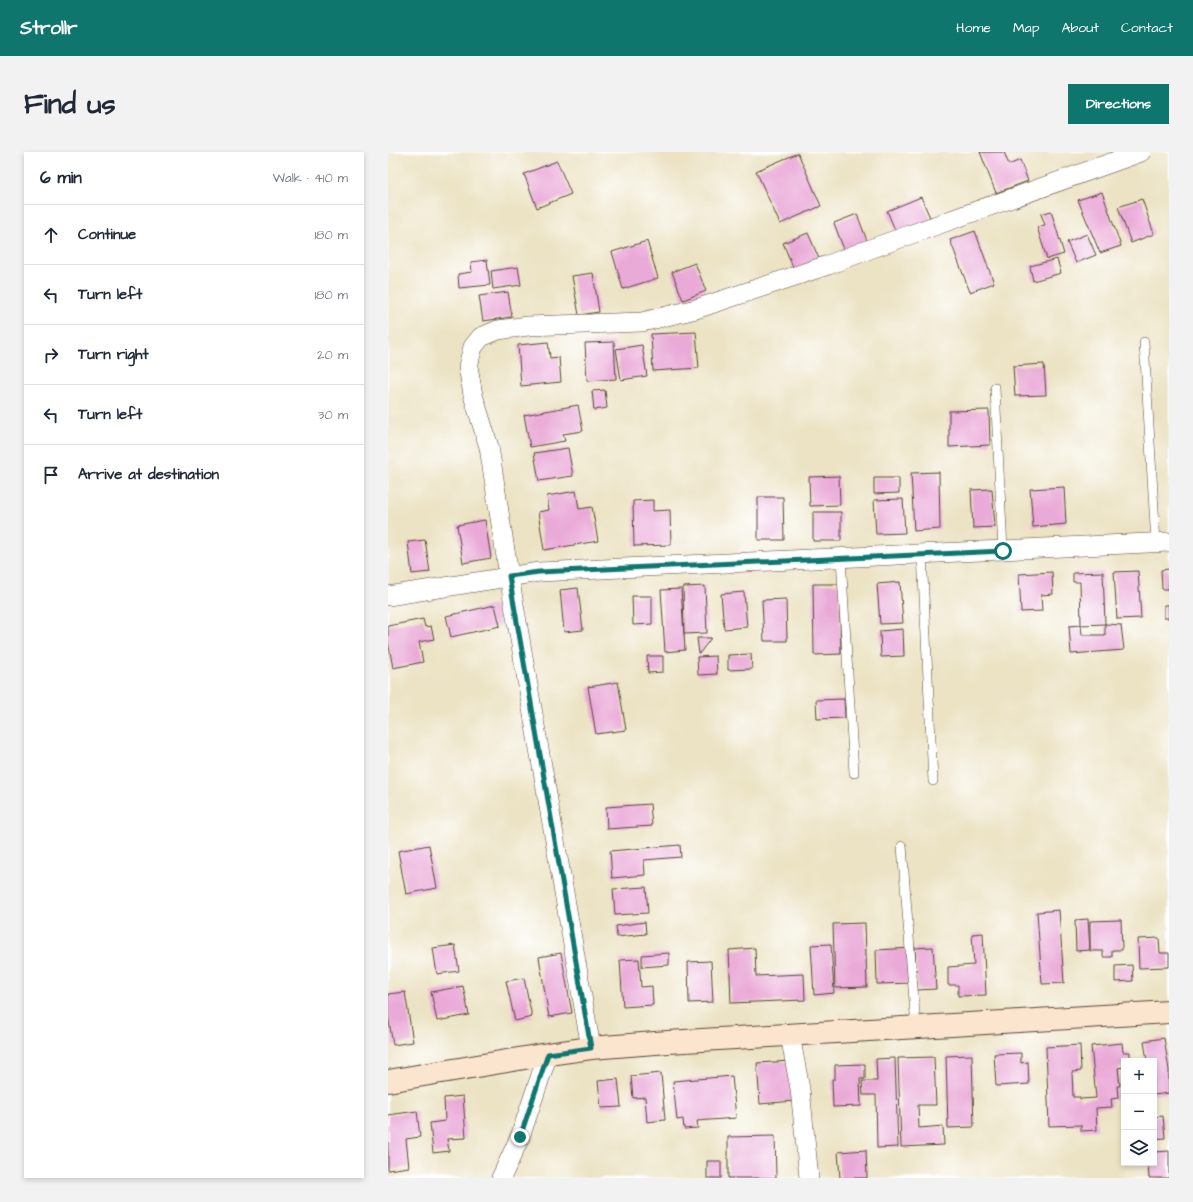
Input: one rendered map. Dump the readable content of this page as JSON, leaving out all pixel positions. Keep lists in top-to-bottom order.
{
  "page": {
    "header": "Strollr",
    "nav": [
      "Home",
      "Map",
      "About",
      "Contact"
    ],
    "buttons": "Directions",
    "title": "Find us",
    "heading": ["6 min", "Walk · 410 m"],
    "list": [
      ["Continue", "180 m"],
      ["Turn left", "180 m"],
      ["Turn right", "20 m"],
      ["Turn left", "30 m"],
      "Arrive at destination"
    ],
    "map_buttons": ["+", "−"]
  }
}
